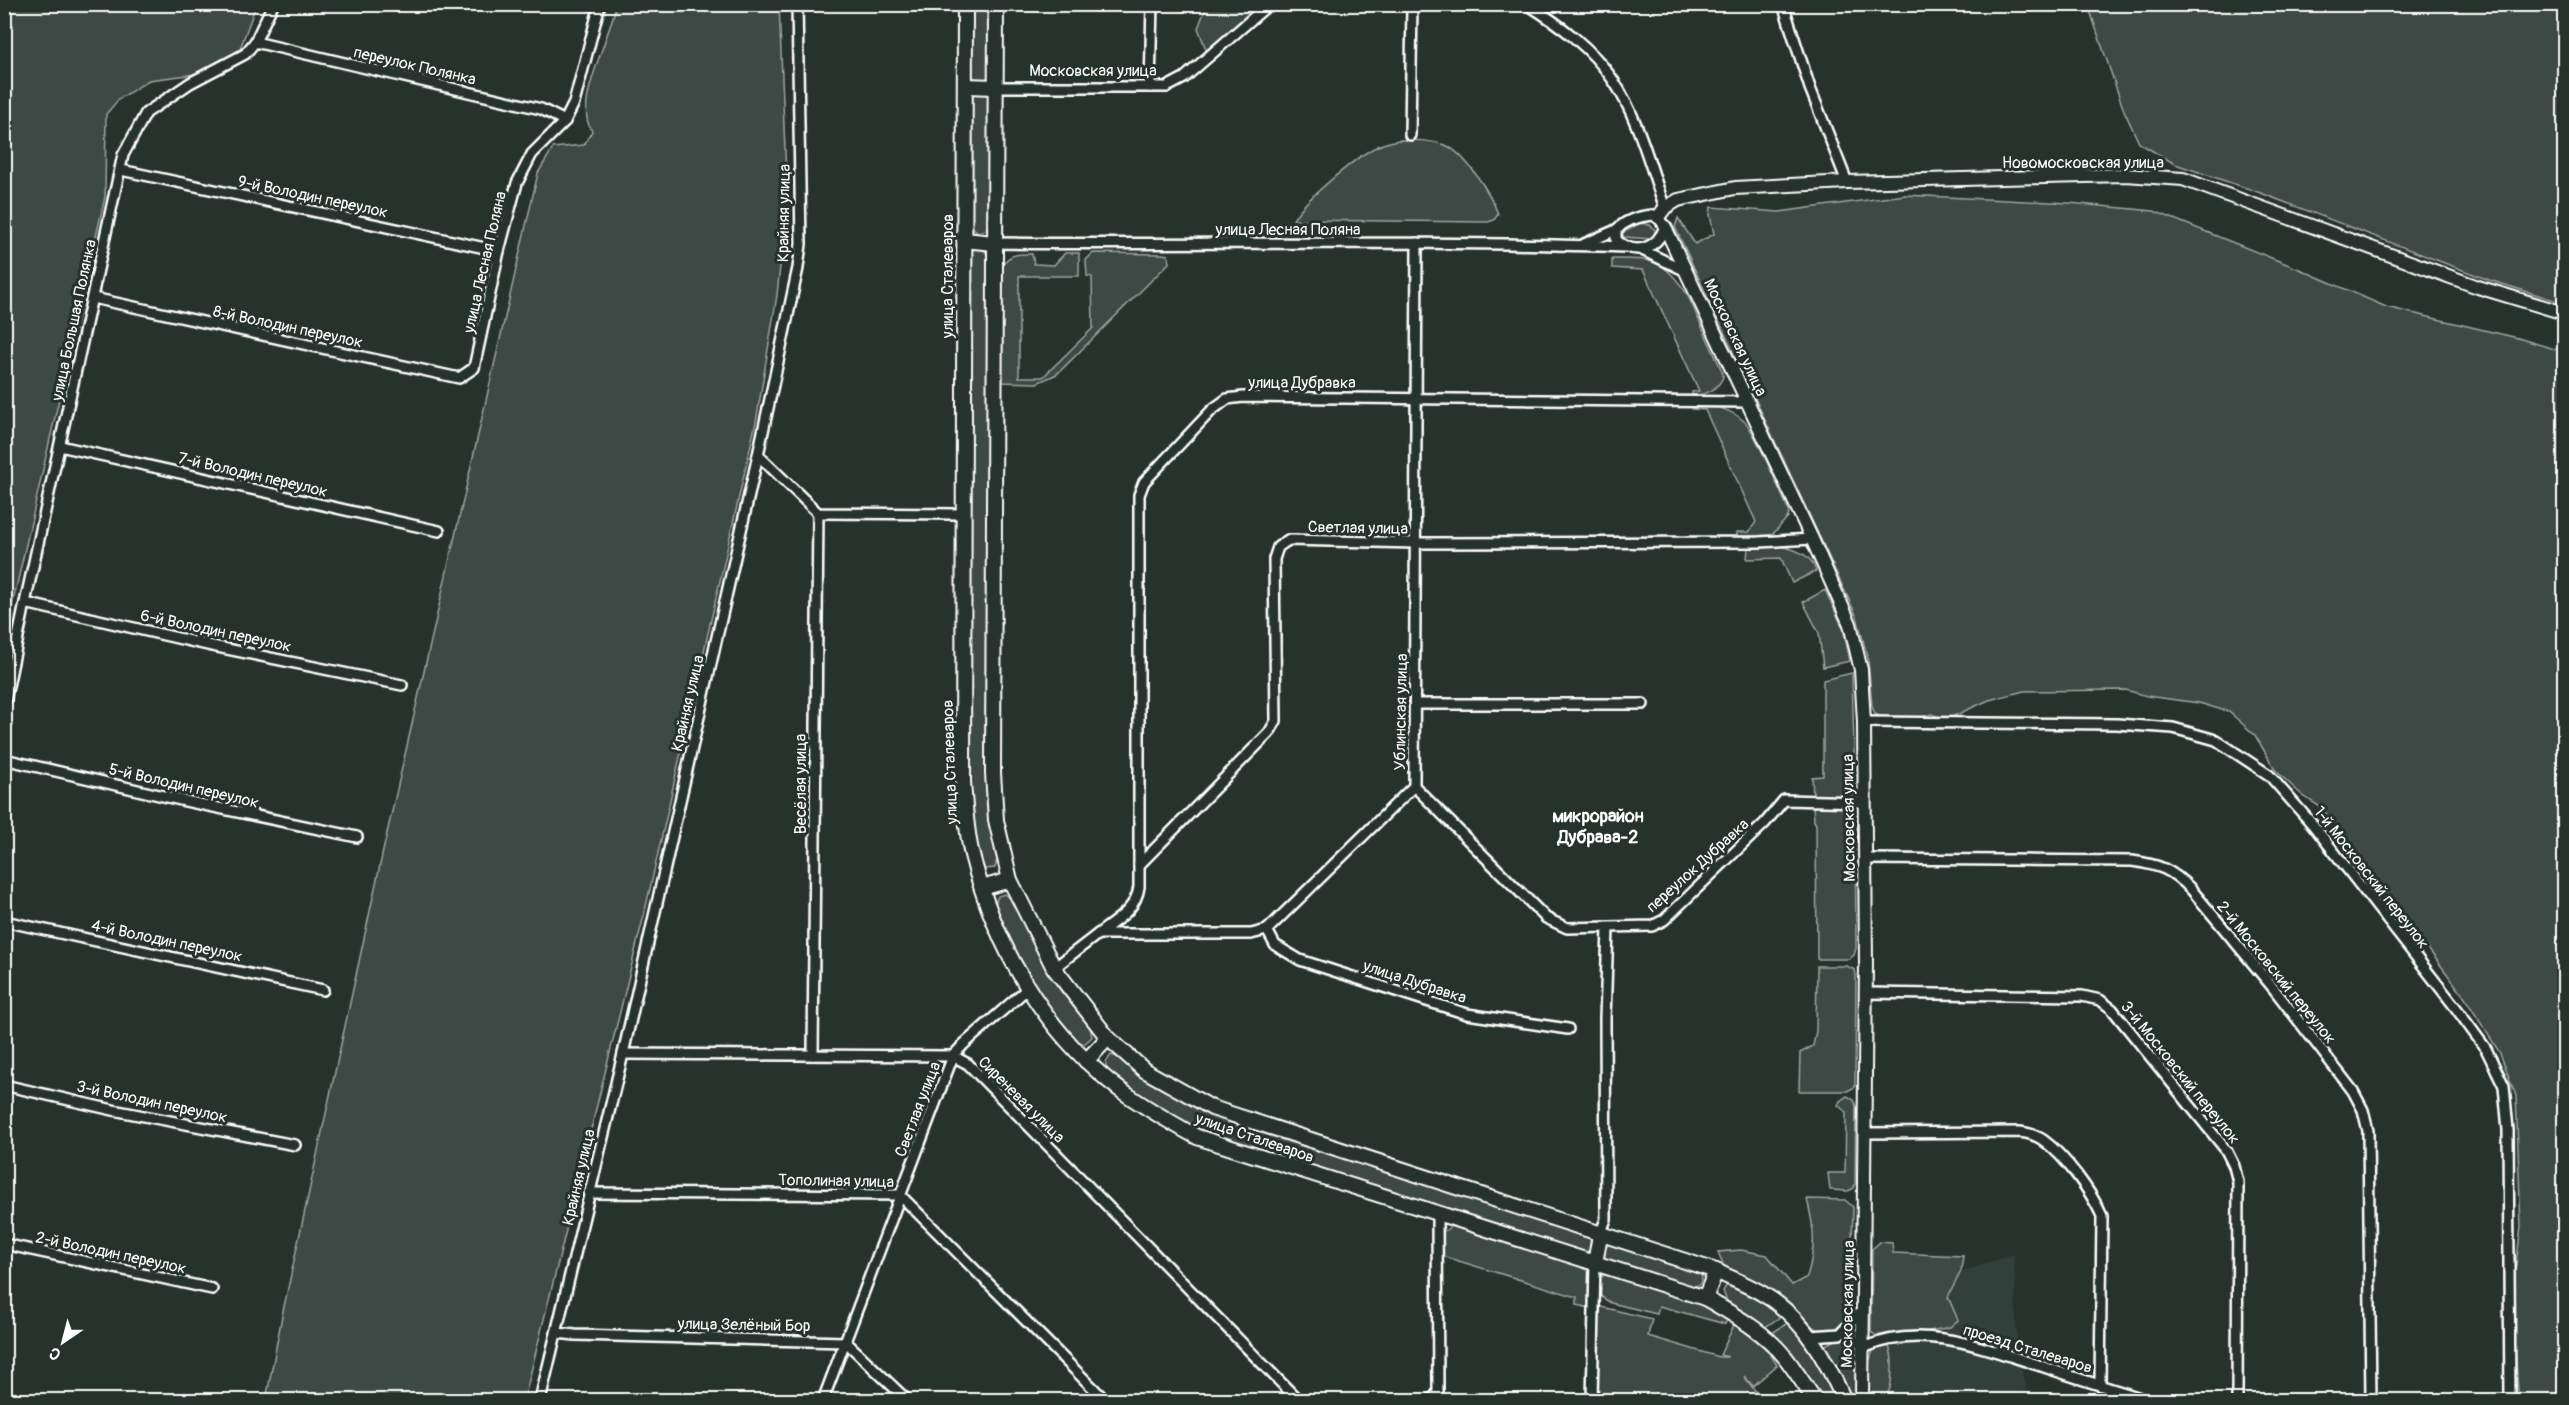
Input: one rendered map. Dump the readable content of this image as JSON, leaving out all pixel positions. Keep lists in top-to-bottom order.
{
  "streets": {
    "main road": ["улица Сталеваров"],
    "street": [
      "переулок Полянка",
      "Московская улица",
      "Новомосковская улица",
      "9-й Володин переулок",
      "Крайняя улица",
      "улица Лесная Поляна",
      "улица Большая Полянка",
      "8-й Володин переулок",
      "улица Дубравка",
      "7-й Володин переулок",
      "Светлая улица",
      "6-й Володин переулок",
      "Ублинская улица",
      "Весёлая улица",
      "5-й Володин переулок",
      "переулок Дубравка",
      "1-й Московский переулок",
      "4-й Володин переулок",
      "2-й Московский переулок",
      "3-й Московский переулок",
      "Сиреневая улица",
      "3-й Володин переулок",
      "Тополиная улица",
      "2-й Володин переулок",
      "улица Зелёный Бор",
      "проезд Сталеваров"
    ]
  },
  "crossings": [
    ["переулок Полянка", "улица Лесная Поляна"],
    ["переулок Полянка", "улица Большая Полянка"],
    ["Московская улица", "Новомосковская улица"],
    ["Московская улица", "улица Лесная Поляна"],
    ["Московская улица", "улица Сталеваров"],
    ["Московская улица", "улица Дубравка"],
    ["Московская улица", "Светлая улица"],
    ["Московская улица", "переулок Дубравка"],
    ["Московская улица", "1-й Московский переулок"],
    ["Московская улица", "2-й Московский переулок"],
    ["Московская улица", "3-й Московский переулок"],
    ["Московская улица", "проезд Сталеваров"],
    ["Новомосковская улица", "улица Лесная Поляна"],
    ["9-й Володин переулок", "улица Лесная Поляна"],
    ["9-й Володин переулок", "улица Большая Полянка"],
    ["Крайняя улица", "Сиреневая улица"],
    ["Крайняя улица", "Тополиная улица"],
    ["Крайняя улица", "улица Зелёный Бор"],
    ["улица Лесная Поляна", "улица Сталеваров"],
    ["улица Лесная Поляна", "8-й Володин переулок"],
    ["улица Лесная Поляна", "Ублинская улица"],
    ["улица Сталеваров", "Светлая улица"],
    ["улица Большая Полянка", "8-й Володин переулок"],
    ["улица Большая Полянка", "7-й Володин переулок"],
    ["улица Большая Полянка", "6-й Володин переулок"],
    ["улица Дубравка", "Светлая улица"],
    ["улица Дубравка", "Ублинская улица"],
    ["Светлая улица", "Ублинская улица"],
    ["Светлая улица", "Сиреневая улица"],
    ["Светлая улица", "Тополиная улица"],
    ["Светлая улица", "улица Зелёный Бор"],
    ["Ублинская улица", "переулок Дубравка"],
    ["Весёлая улица", "Сиреневая улица"]
  ],
  "districts": ["микрорайон Дубрава-2"],
  "north": "bottom left"
}
